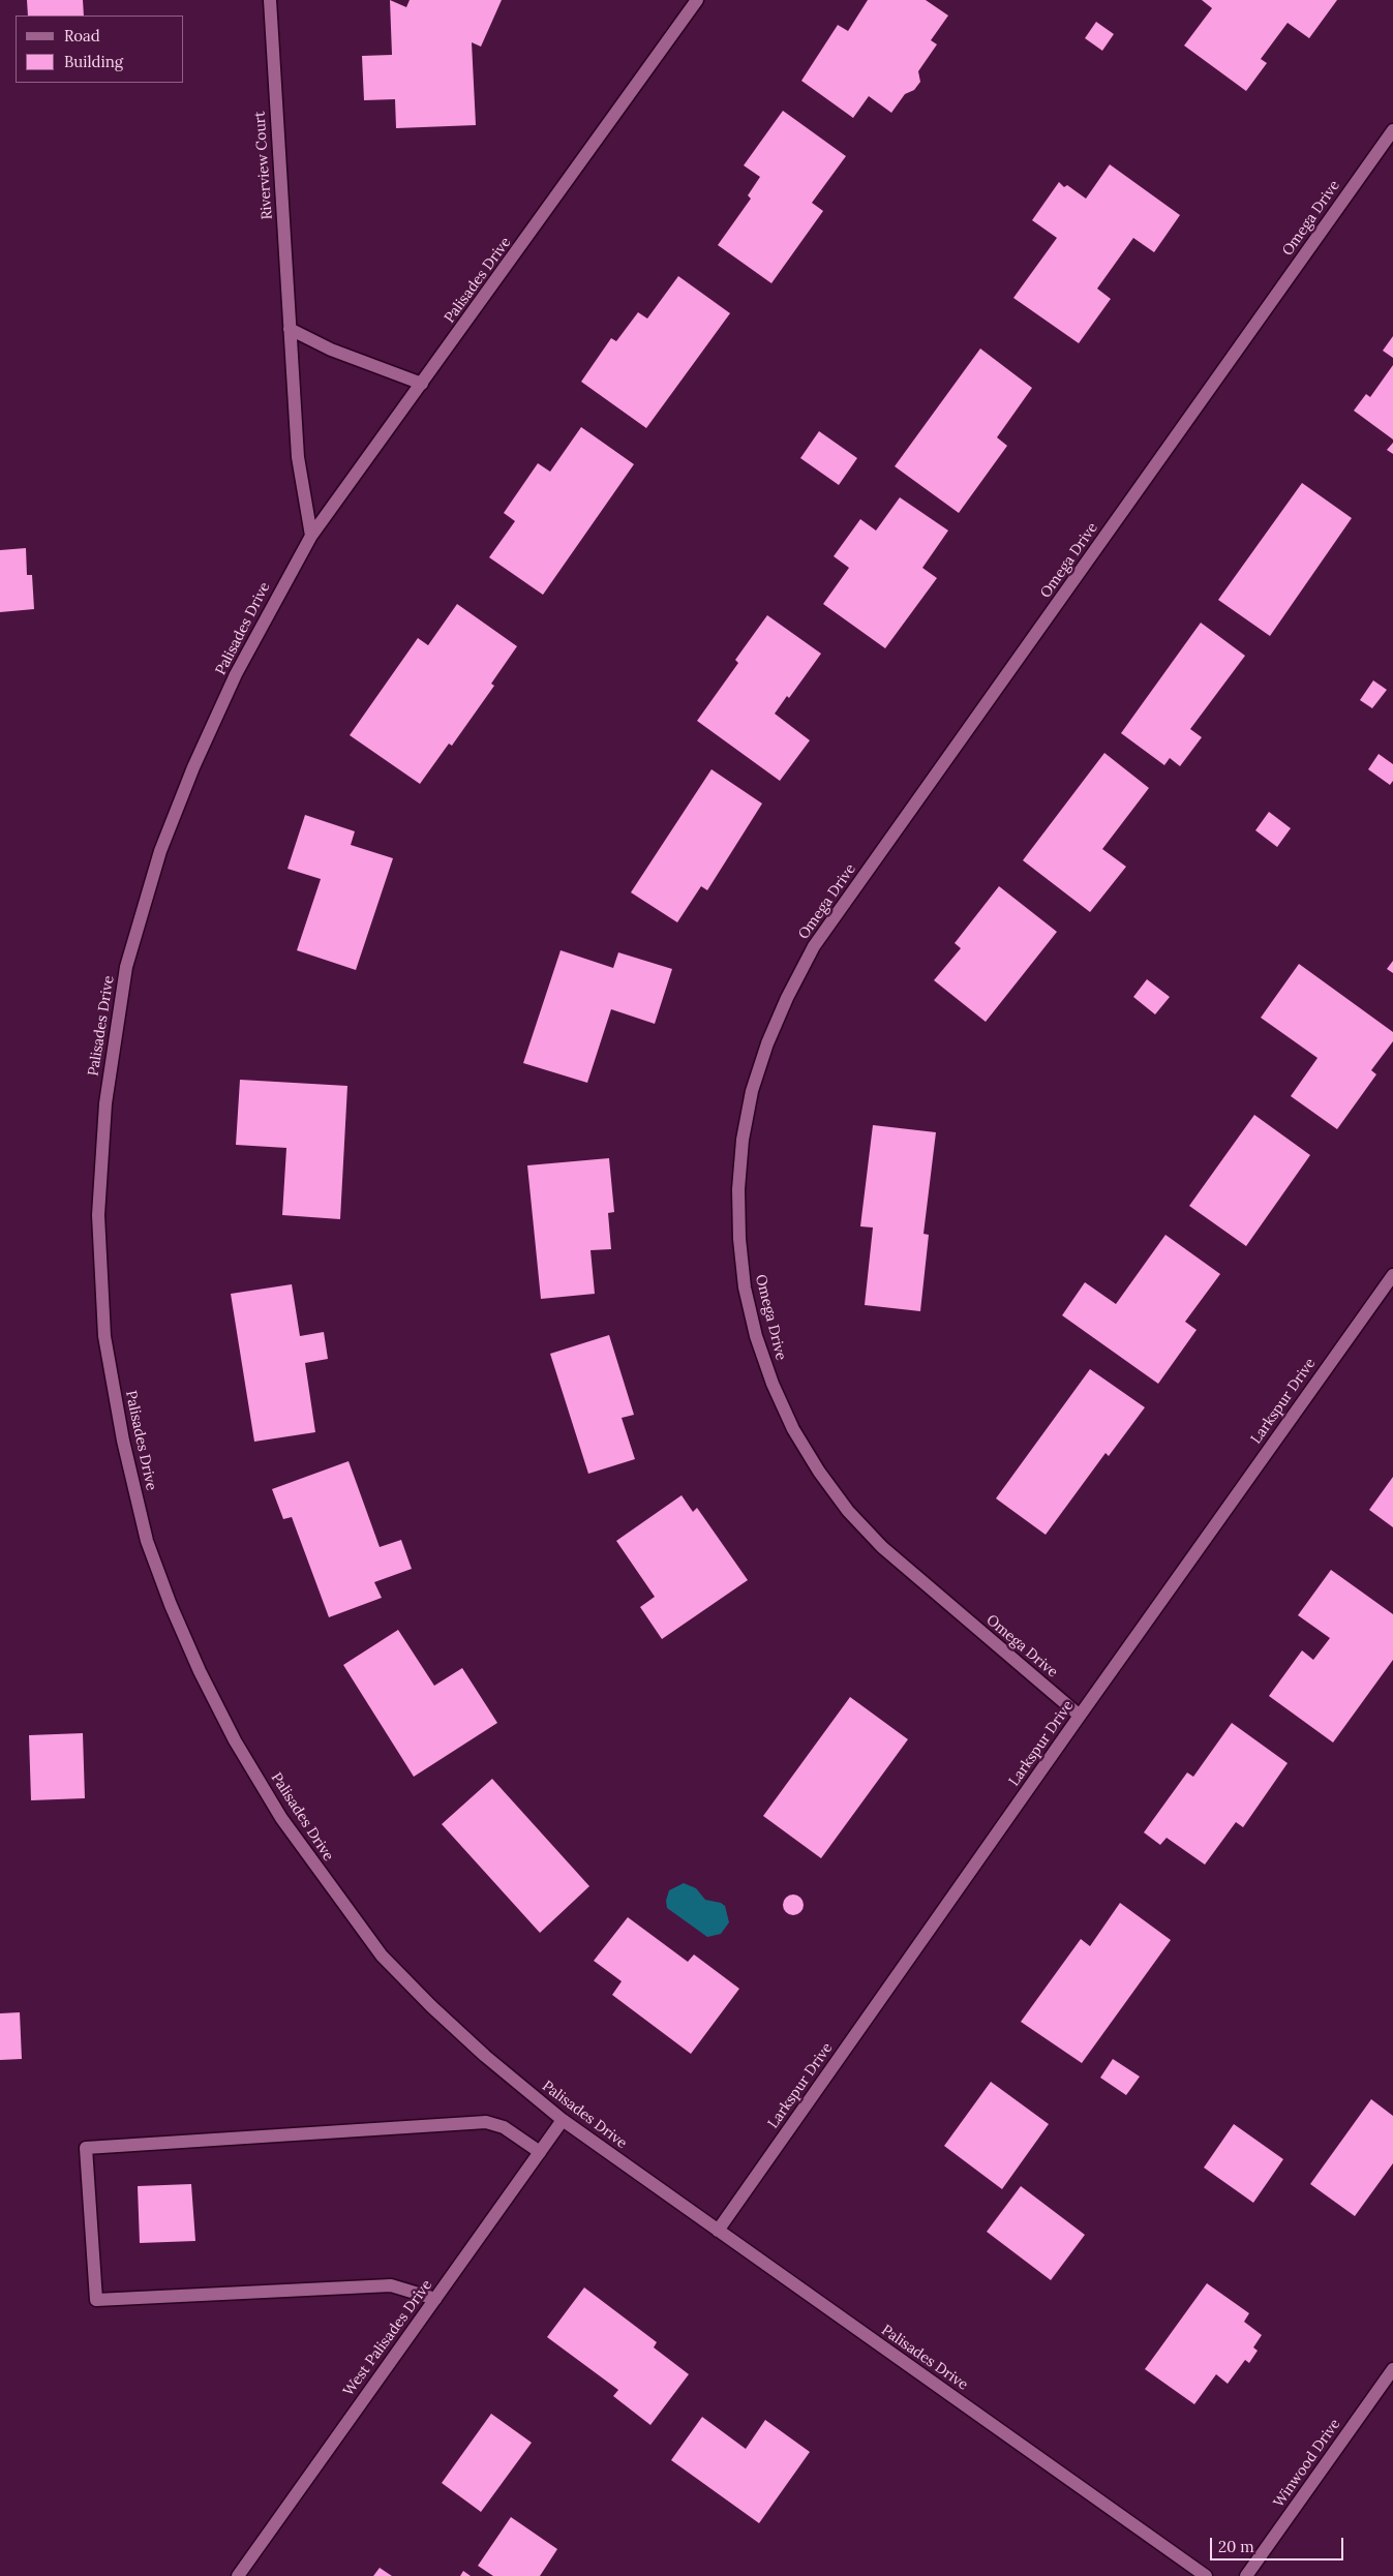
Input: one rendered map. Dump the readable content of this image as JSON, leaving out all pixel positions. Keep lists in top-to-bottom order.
{
  "streets": {
    "street": [
      "Riverview Court",
      "Omega Drive",
      "Palisades Drive",
      "Larkspur Drive",
      "West Palisades Drive",
      "Winwood Drive"
    ]
  },
  "crossings": [
    ["Riverview Court", "Palisades Drive"],
    ["Omega Drive", "Larkspur Drive"],
    ["Palisades Drive", "Larkspur Drive"],
    ["Palisades Drive", "West Palisades Drive"]
  ],
  "legend": ["Road", "Building"],
  "scale_bar": "20 m"
}
